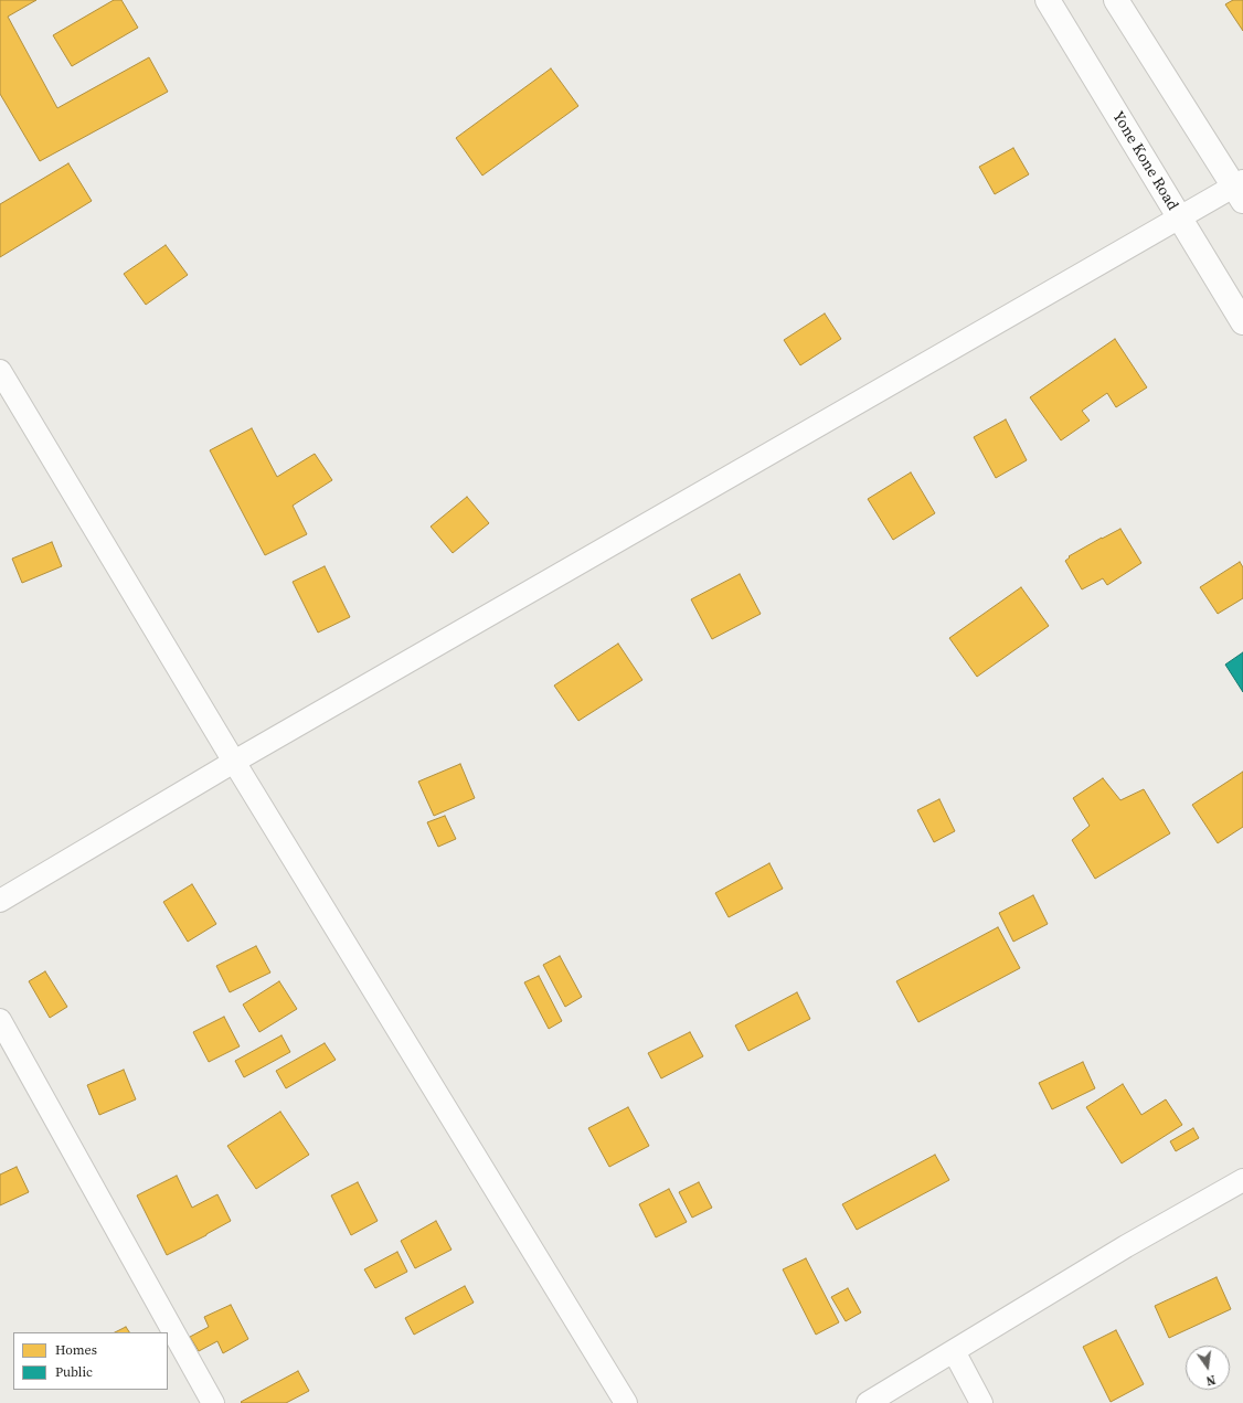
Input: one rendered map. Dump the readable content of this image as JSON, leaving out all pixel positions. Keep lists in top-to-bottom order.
{
  "streets": {
    "street": ["Yone Kone Road"]
  },
  "legend": ["Homes", "Public"],
  "north": "bottom"
}
